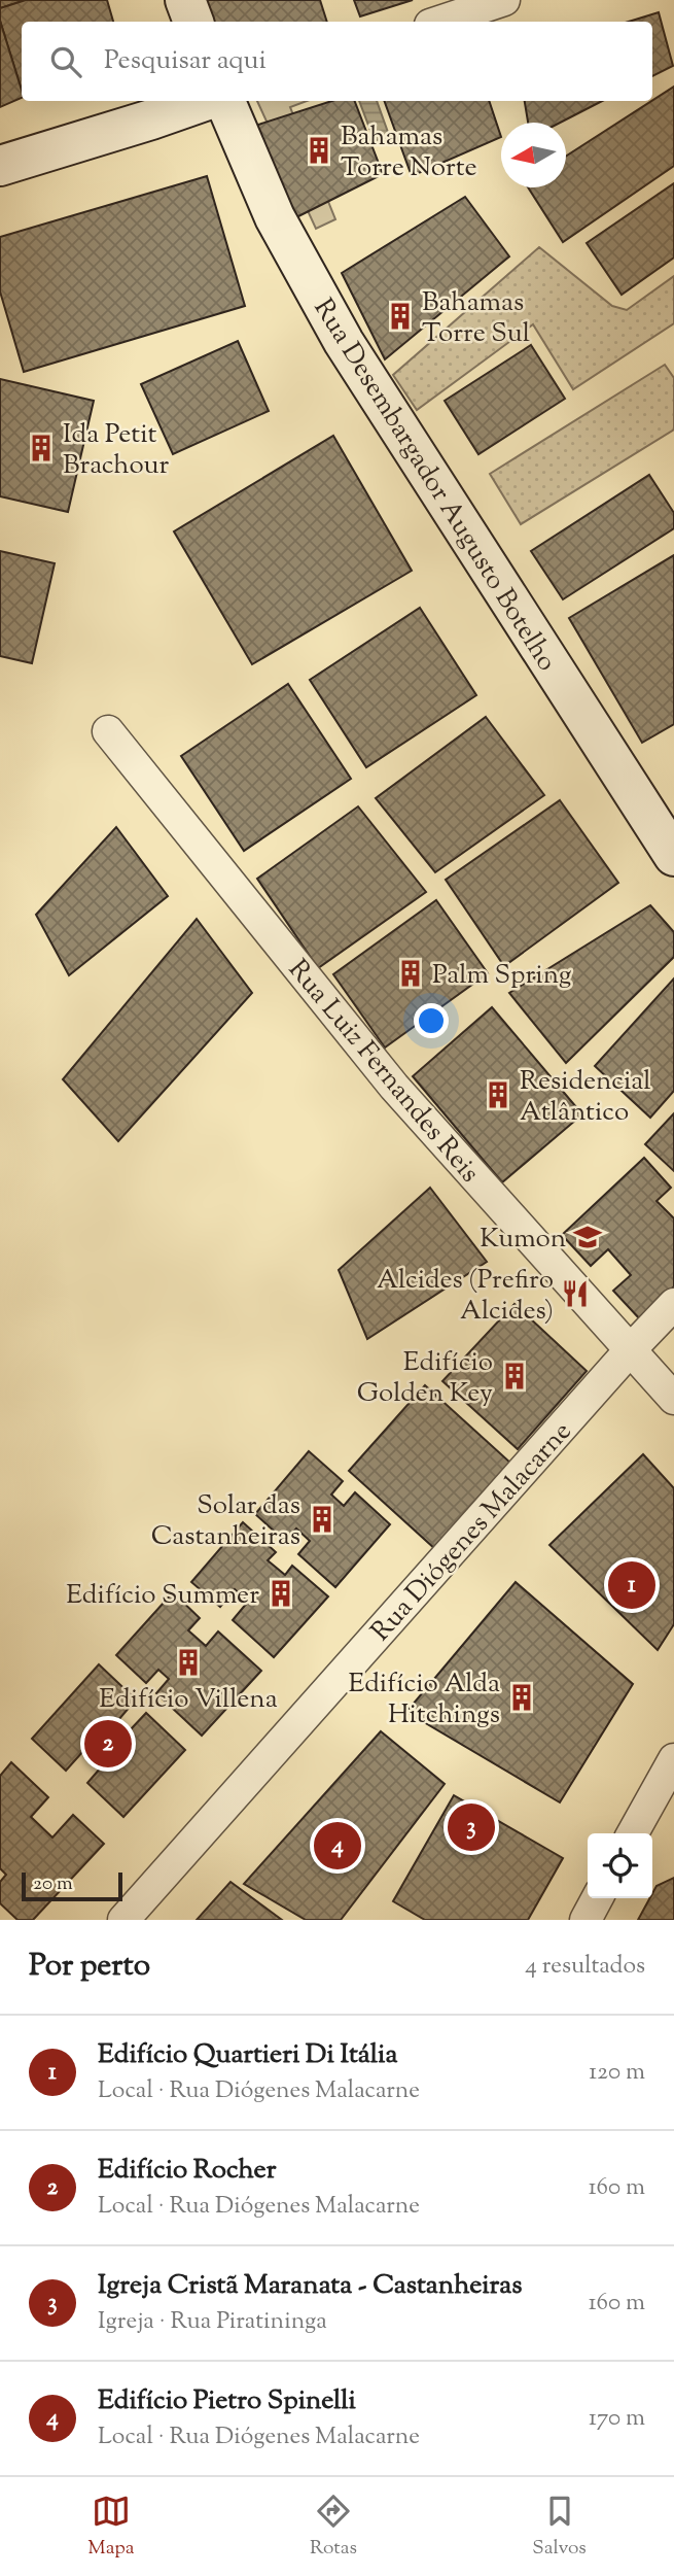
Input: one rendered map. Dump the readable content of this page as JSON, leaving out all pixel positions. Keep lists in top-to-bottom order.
{
  "streets": {
    "street": ["Rua Desembargador Augusto Botelho", "Rua Luiz Fernandes Reis", "Rua Diógenes Malacarne"]
  },
  "crossings": [
    ["Rua Luiz Fernandes Reis", "Rua Diógenes Malacarne"]
  ],
  "places": {
    "building": [
      "Bahamas Torre Norte",
      "Bahamas Torre Sul",
      "Ida Petit Brachour",
      "Palm Spring",
      "Residencial Atlântico",
      "Edifício Golden Key",
      "Solar das Castanheiras",
      "Edifício Summer",
      "Edifício Villena",
      "Edifício Alda Hitchings"
    ],
    "school or university": ["Kumon"],
    "restaurant": ["Alcides (Prefiro Alcides)"]
  },
  "scale_bar": "20 m",
  "north": "left",
  "page": {
    "search": "Pesquisar aqui",
    "pins": [
      "1",
      "2",
      "3",
      "4"
    ],
    "scale": "20 m",
    "heading": ["Por perto", "4 resultados"],
    "list": [
      {
        "mark": "1",
        "name": "Edifício Quartieri Di Itália",
        "note": "Local · Rua Diógenes Malacarne",
        "value": "120 m"
      },
      {
        "mark": "2",
        "name": "Edifício Rocher",
        "note": "Local · Rua Diógenes Malacarne",
        "value": "160 m"
      },
      {
        "mark": "3",
        "name": "Igreja Cristã Maranata - Castanheiras",
        "note": "Igreja · Rua Piratininga",
        "value": "160 m"
      },
      {
        "mark": "4",
        "name": "Edifício Pietro Spinelli",
        "note": "Local · Rua Diógenes Malacarne",
        "value": "170 m"
      }
    ],
    "nav": ["Mapa", "Rotas", "Salvos"]
  }
}
